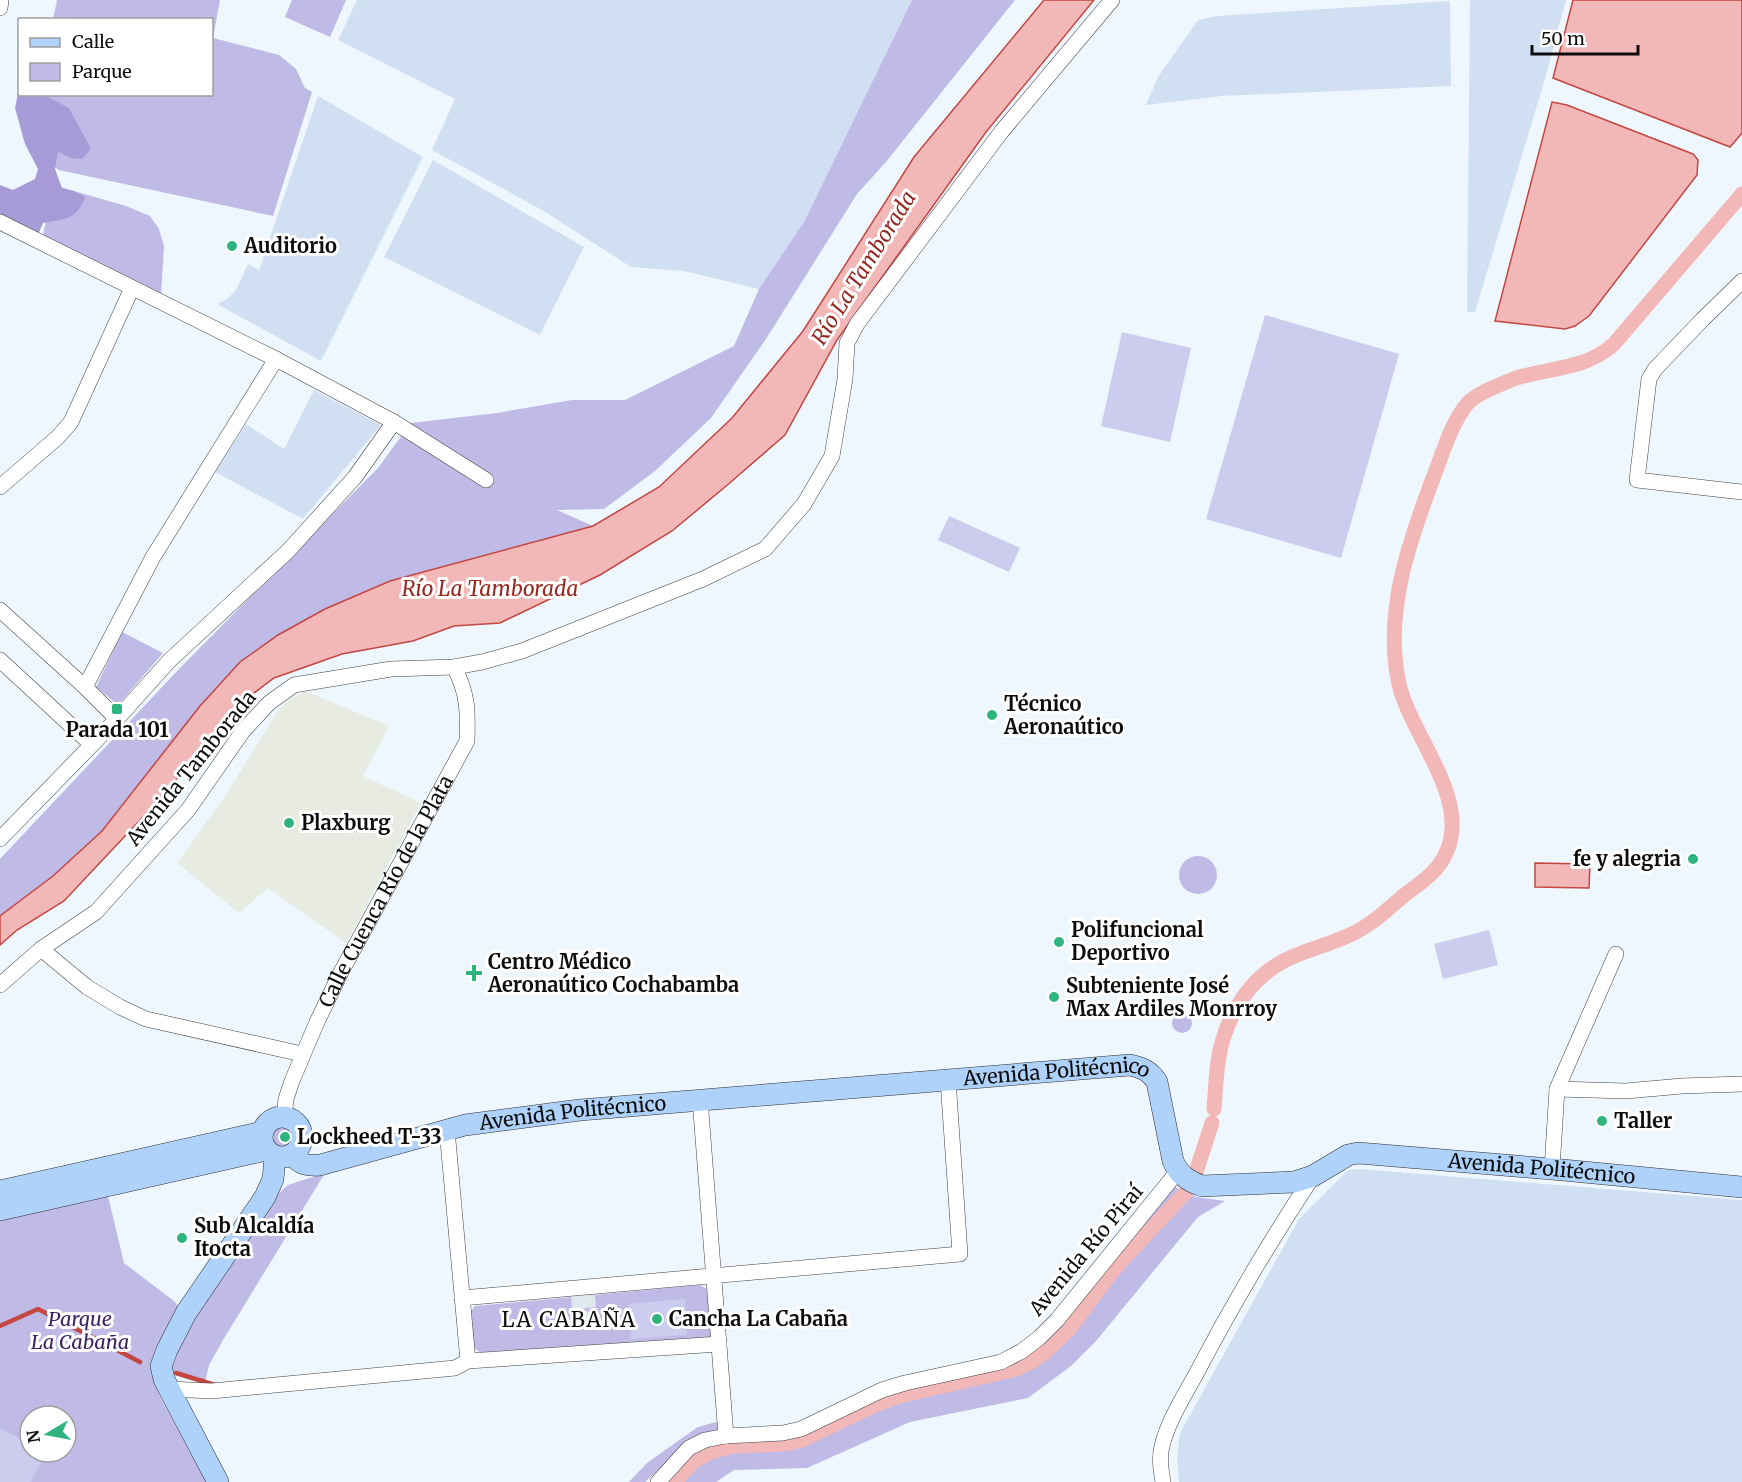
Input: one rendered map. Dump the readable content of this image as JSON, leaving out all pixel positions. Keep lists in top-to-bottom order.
{
  "streets": {
    "main road": ["Avenida Politécnico"],
    "street": ["Avenida Tamborada", "Calle Cuenca Río de la Plata", "Avenida Río Piraí"]
  },
  "crossings": [
    ["Avenida Tamborada", "Calle Cuenca Río de la Plata"],
    ["Calle Cuenca Río de la Plata", "Avenida Politécnico"],
    ["Avenida Politécnico", "Avenida Río Piraí"]
  ],
  "districts": ["LA CABAÑA"],
  "water": ["Río La Tamborada"],
  "parks": ["Parque La Cabaña"],
  "places": {
    "other": [
      "Auditorio",
      "Técnico Aeronaútico",
      "Plaxburg",
      "fe y alegria",
      "Polifuncional Deportivo",
      "Subteniente José Max Ardiles Monrroy",
      "Taller",
      "Lockheed T-33",
      "Sub Alcaldía Itocta",
      "Cancha La Cabaña"
    ],
    "transit": ["Parada 101"],
    "health": ["Centro Médico Aeronaútico Cochabamba"]
  },
  "legend": ["Calle", "Parque"],
  "scale_bar": "50 m",
  "north": "left"
}
